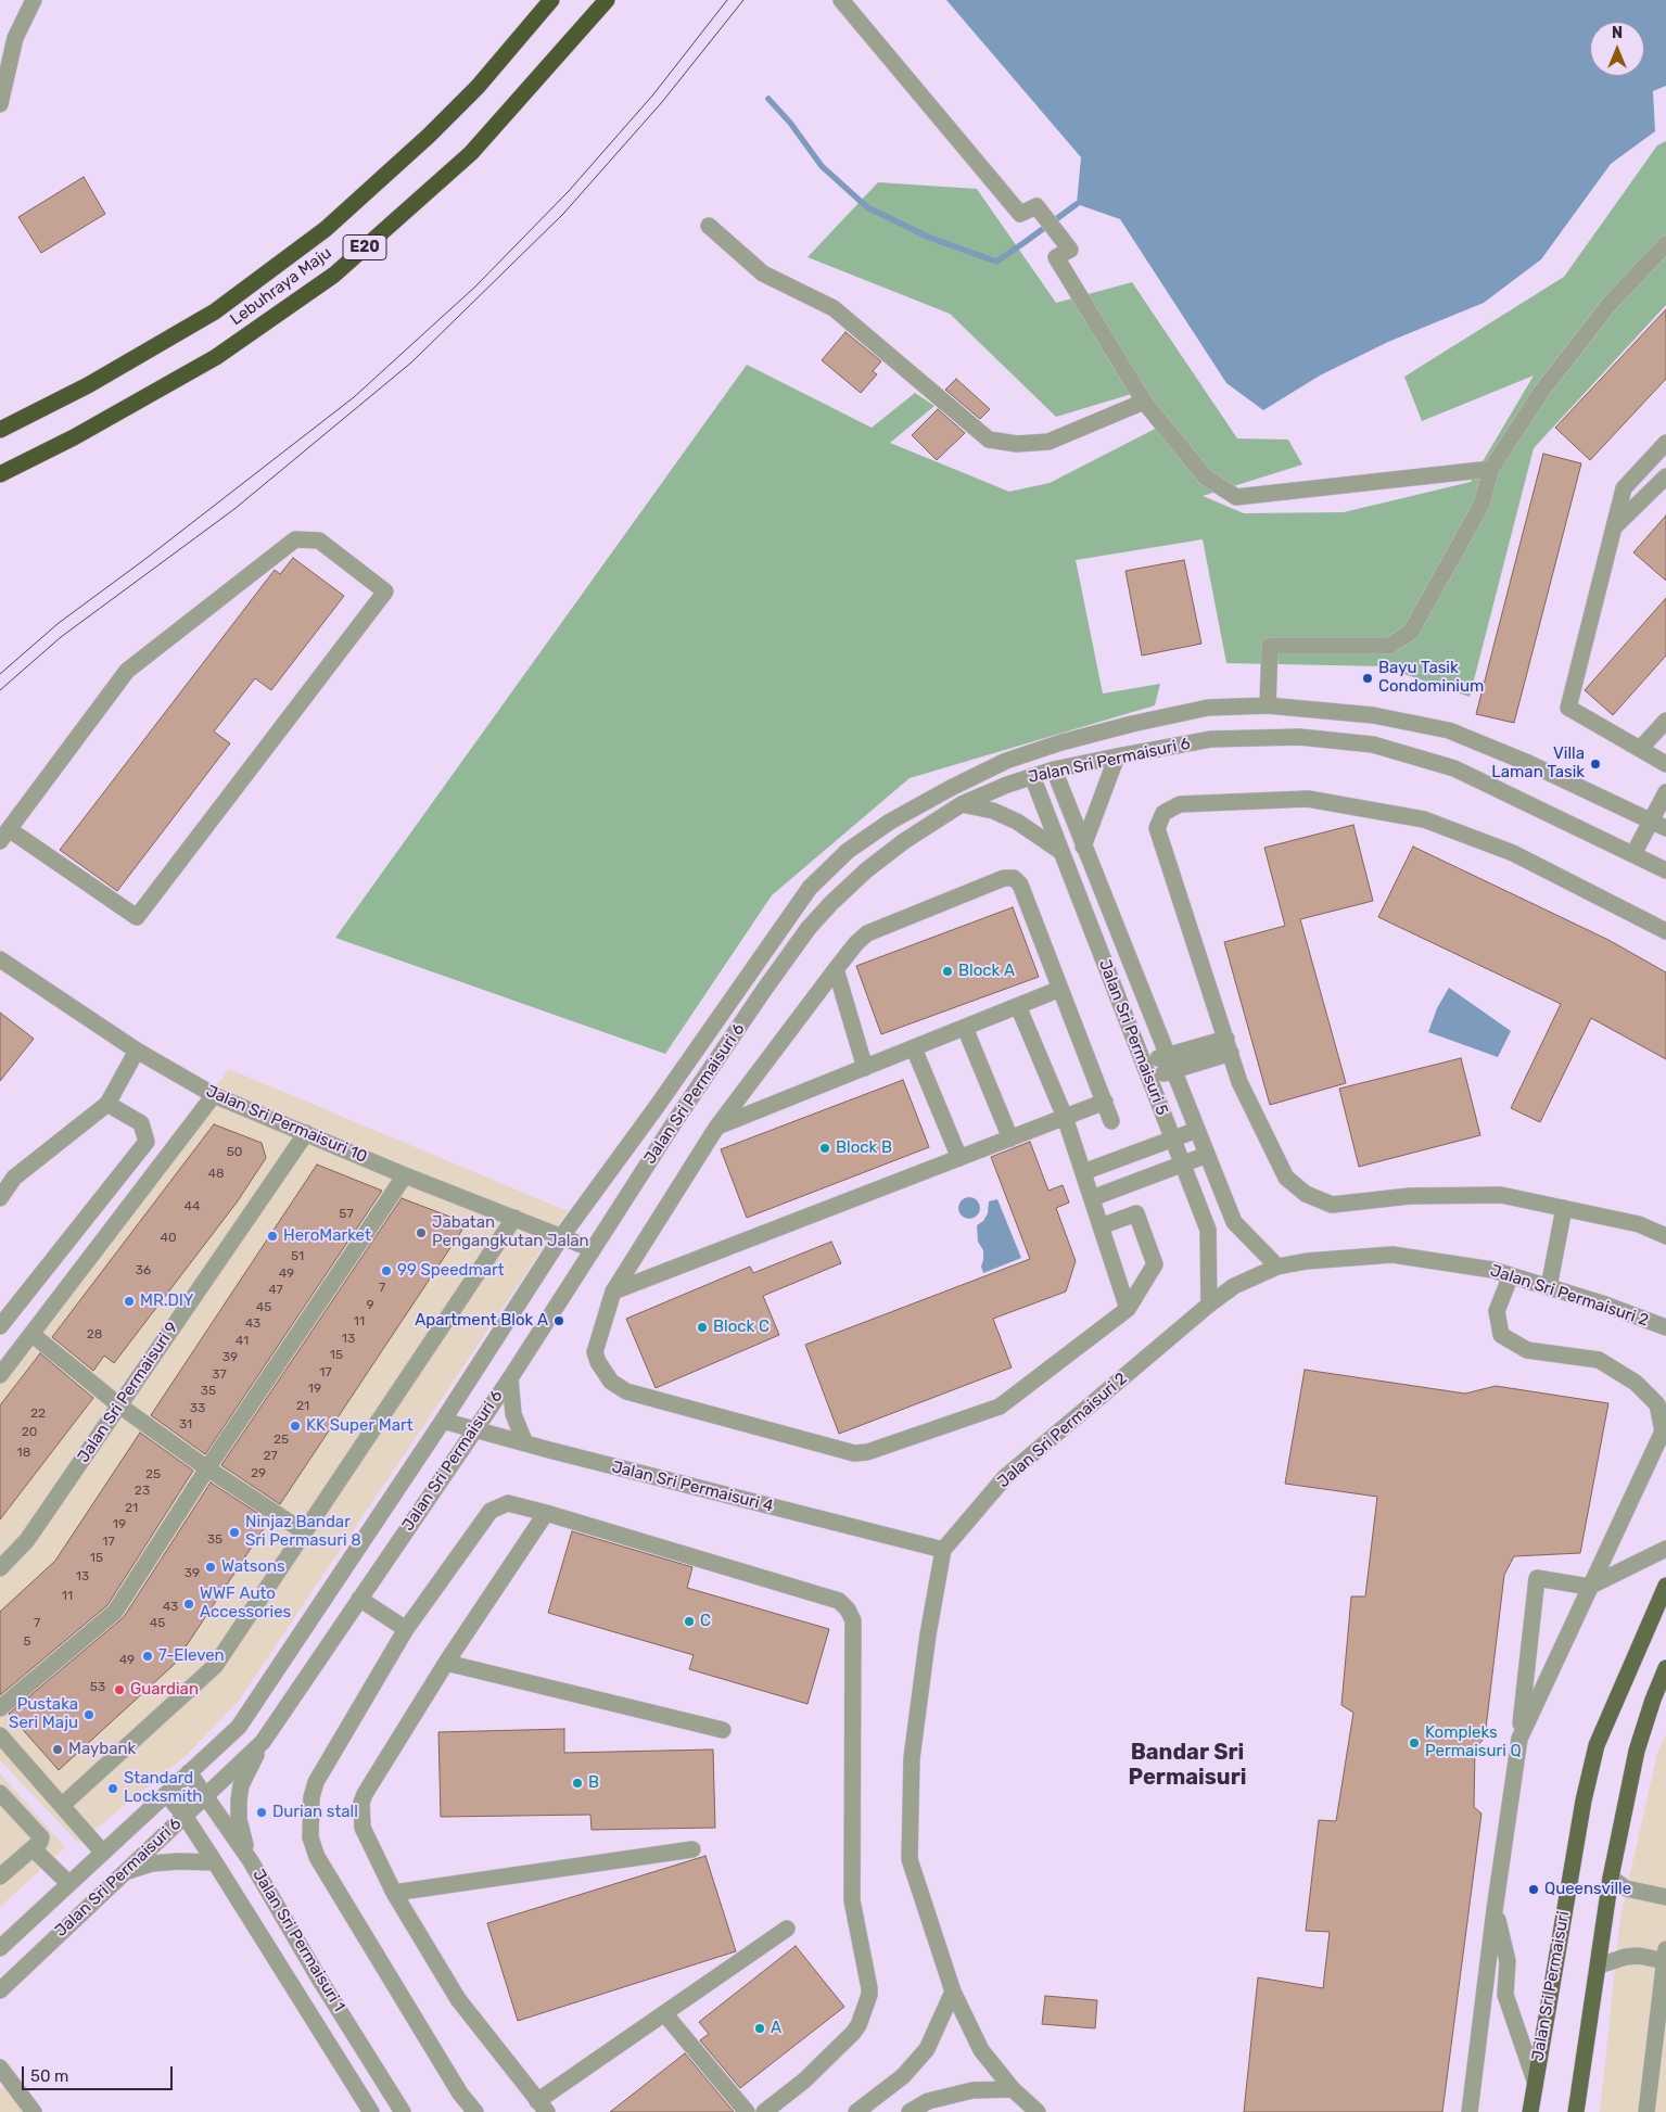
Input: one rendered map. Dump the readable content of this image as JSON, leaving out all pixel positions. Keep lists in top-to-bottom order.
{
  "streets": {
    "highway": ["E20", "Lebuhraya Maju"],
    "main road": ["Jalan Sri Permaisuri"],
    "street": [
      "Jalan Sri Permaisuri 6",
      "Jalan Sri Permaisuri 5",
      "Jalan Sri Permaisuri 10",
      "Jalan Sri Permaisuri 2",
      "Jalan Sri Permaisuri 9",
      "Jalan Sri Permaisuri 4",
      "Jalan Sri Permaisuri 1"
    ]
  },
  "crossings": [
    ["Jalan Sri Permaisuri 6", "Jalan Sri Permaisuri 5"],
    ["Jalan Sri Permaisuri 6", "Jalan Sri Permaisuri 10"],
    ["Jalan Sri Permaisuri 6", "Jalan Sri Permaisuri 4"],
    ["Jalan Sri Permaisuri 6", "Jalan Sri Permaisuri 1"],
    ["Jalan Sri Permaisuri 5", "Jalan Sri Permaisuri 2"],
    ["Jalan Sri Permaisuri 10", "Jalan Sri Permaisuri 9"],
    ["Jalan Sri Permaisuri 2", "Jalan Sri Permaisuri 4"]
  ],
  "districts": ["Bandar Sri Permaisuri"],
  "places": [
    "Bayu Tasik Condominium",
    "Villa Laman Tasik",
    "Block A",
    "Block B",
    "Jabatan Pengangkutan Jalan",
    "HeroMarket",
    "99 Speedmart",
    "MR.DIY",
    "Apartment Blok A",
    "Block C",
    "KK Super Mart",
    "Ninjaz Bandar Sri Permasuri 8",
    "Watsons",
    "WWF Auto Accessories",
    "C",
    "7-Eleven",
    "Guardian",
    "Pustaka Seri Maju",
    "Kompleks Permaisuri Q",
    "Maybank",
    "B",
    "Standard Locksmith",
    "Durian stall",
    "Queensville",
    "A"
  ],
  "house_numbers": [
    "50",
    "48",
    "44",
    "57",
    "40",
    "51",
    "36",
    "49",
    "7",
    "47",
    "9",
    "45",
    "11",
    "43",
    "28",
    "13",
    "41",
    "15",
    "39",
    "17",
    "37",
    "19",
    "35",
    "21",
    "33",
    "22",
    "31",
    "20",
    "25",
    "18",
    "27",
    "29",
    "25",
    "23",
    "21",
    "19",
    "35",
    "17",
    "15",
    "39",
    "13",
    "11",
    "43",
    "7",
    "45",
    "5",
    "49",
    "53"
  ],
  "scale_bar": "50 m",
  "north": "top"
}
